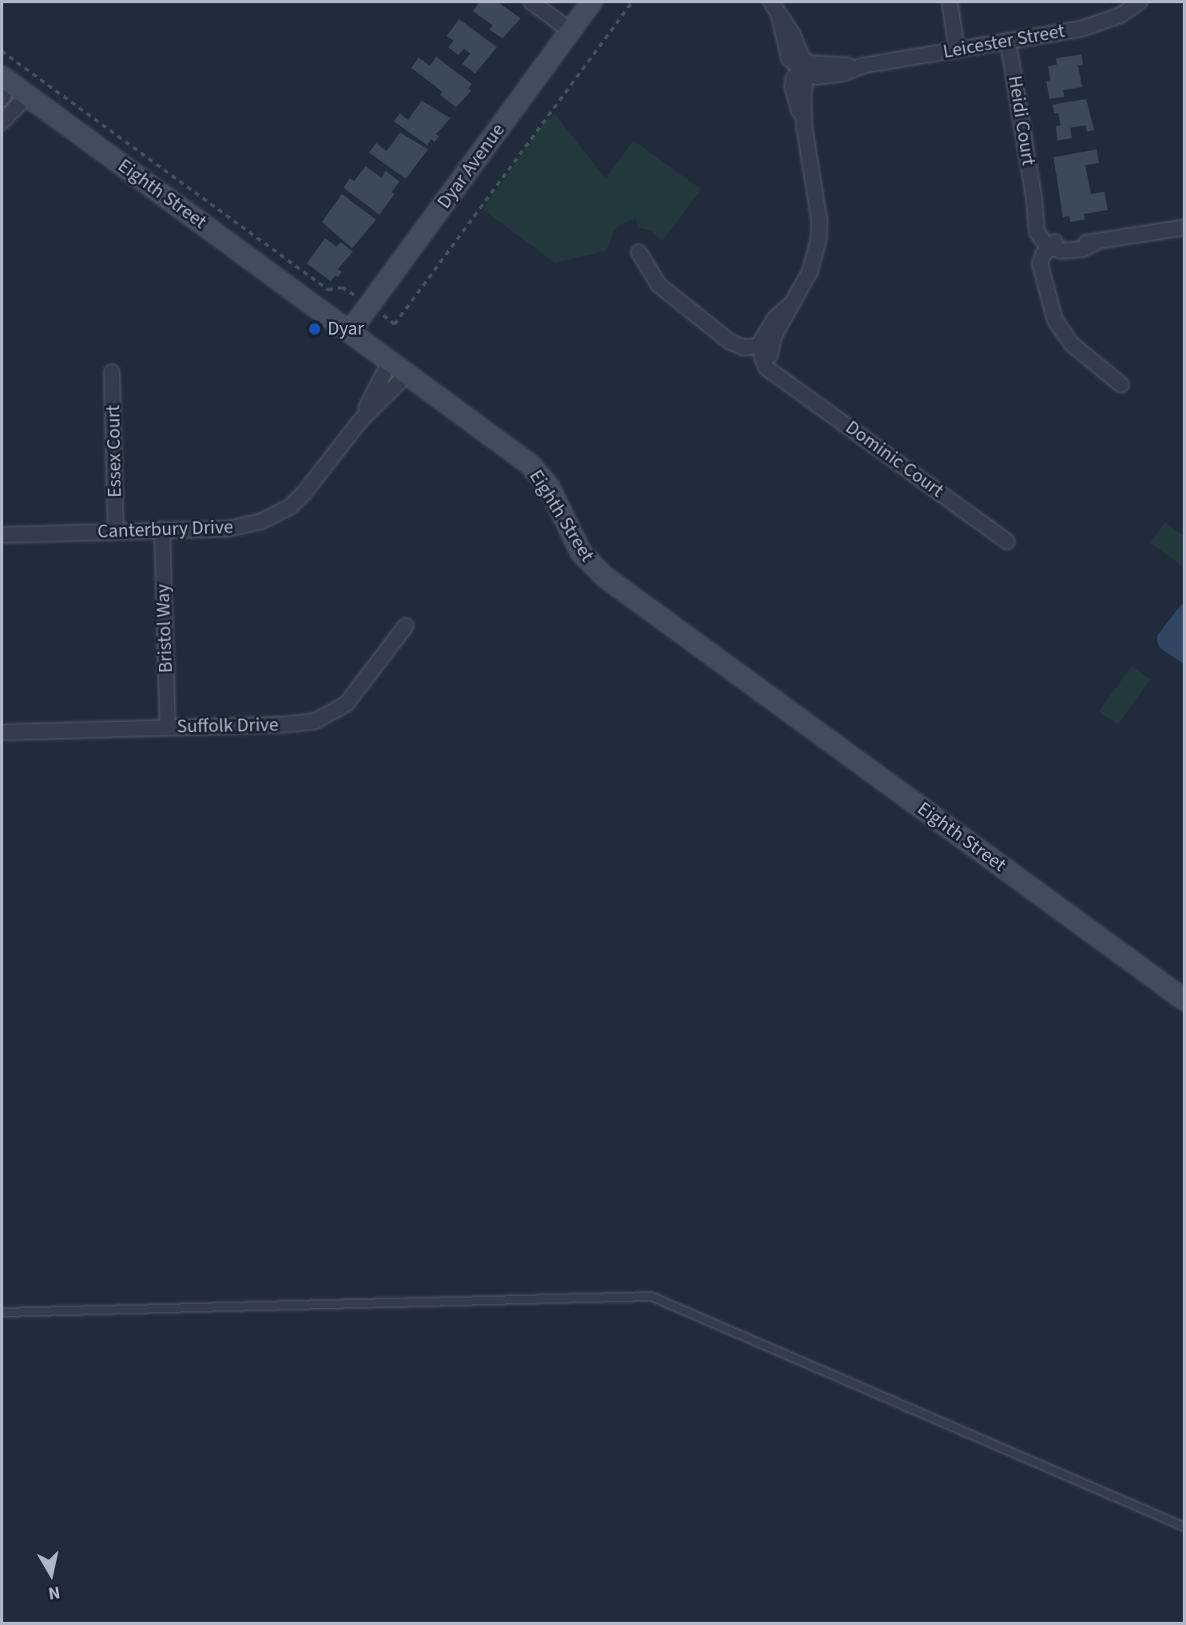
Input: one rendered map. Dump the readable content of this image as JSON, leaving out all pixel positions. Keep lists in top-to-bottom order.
{
  "streets": {
    "street": [
      "Leicester Street",
      "Heidi Court",
      "Dyar Avenue",
      "Eighth Street",
      "Essex Court",
      "Dominic Court",
      "Canterbury Drive",
      "Bristol Way",
      "Suffolk Drive"
    ]
  },
  "crossings": [
    ["Leicester Street", "Heidi Court"],
    ["Dyar Avenue", "Eighth Street"],
    ["Eighth Street", "Canterbury Drive"],
    ["Essex Court", "Canterbury Drive"],
    ["Canterbury Drive", "Bristol Way"],
    ["Bristol Way", "Suffolk Drive"]
  ],
  "places": ["Dyar"],
  "north": "bottom"
}
